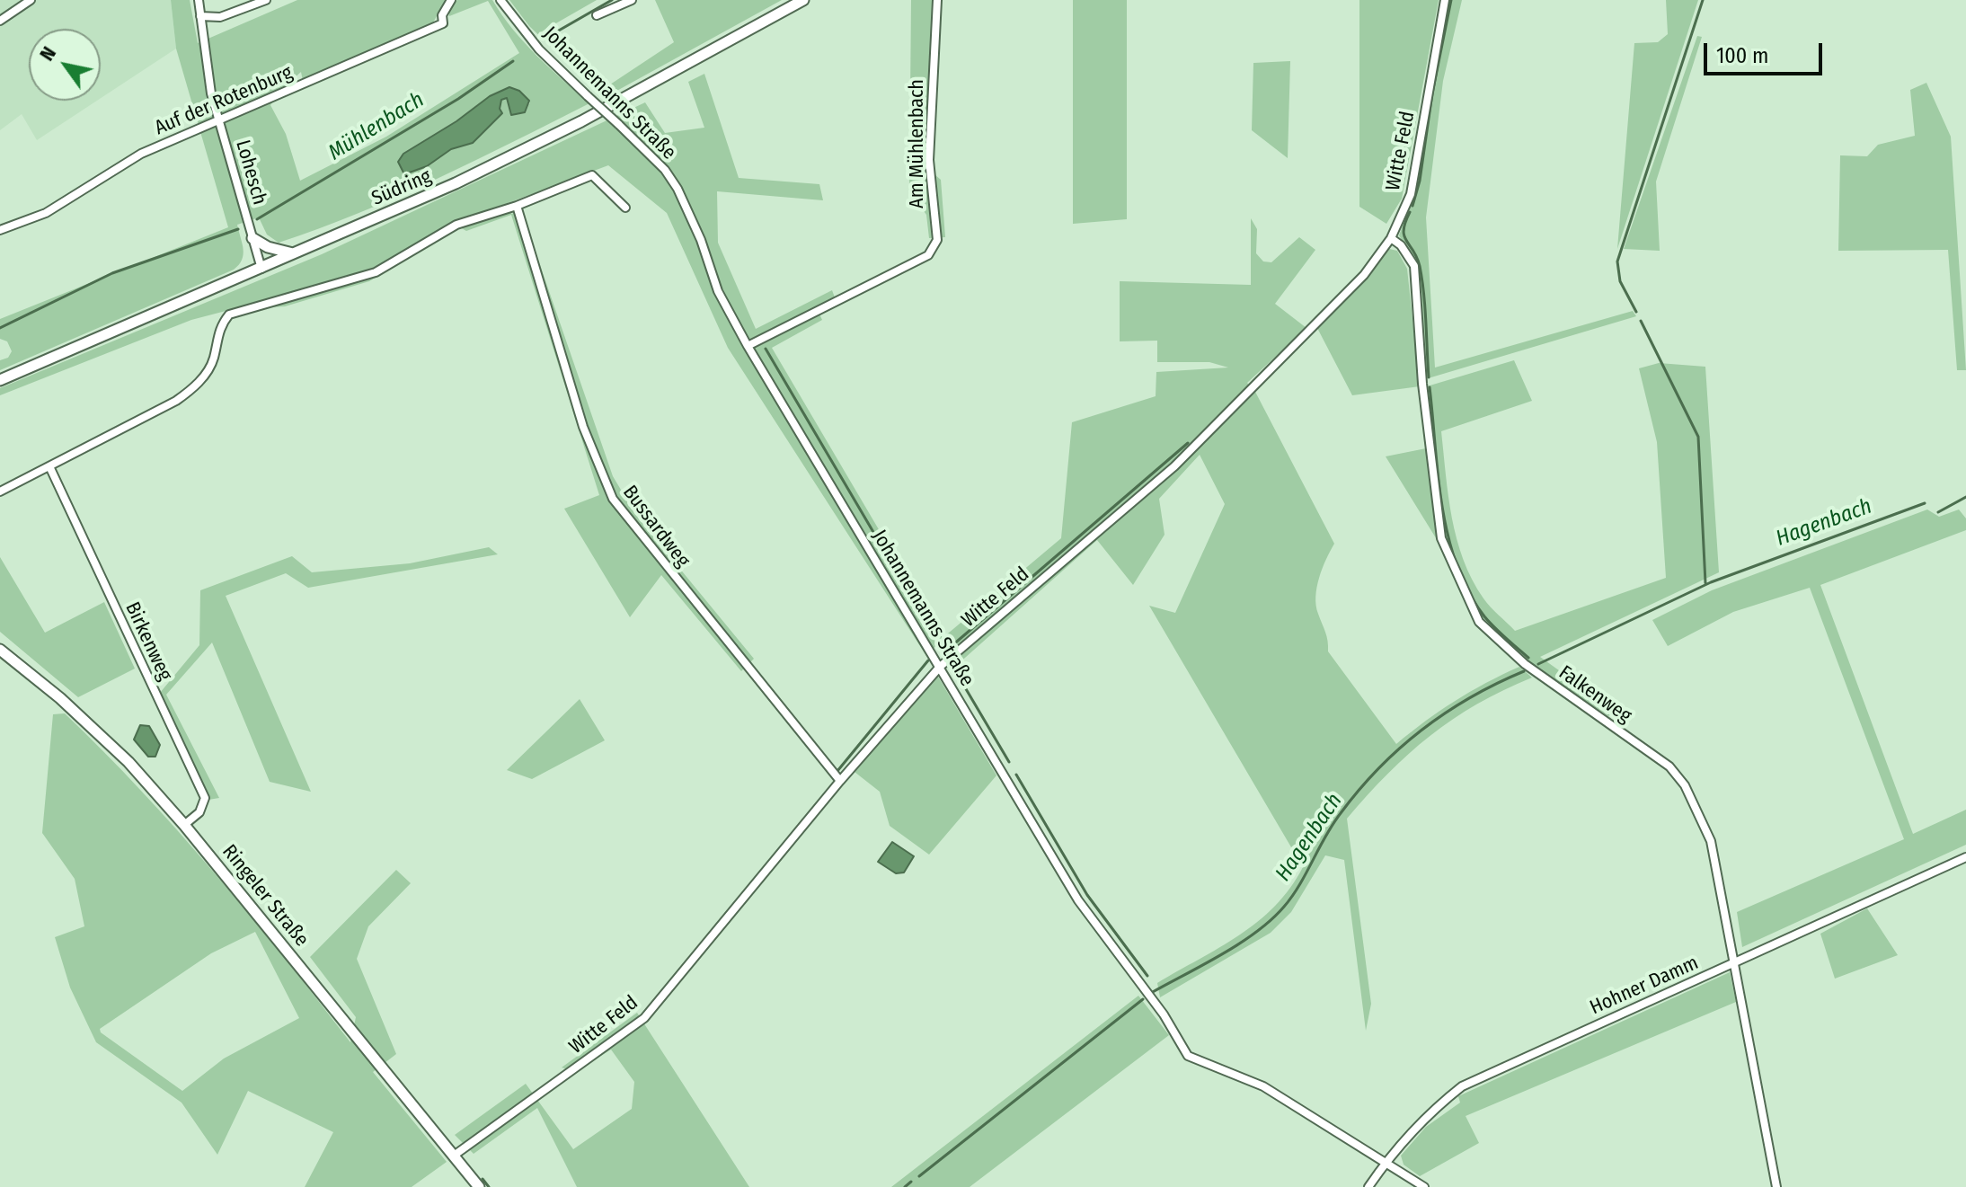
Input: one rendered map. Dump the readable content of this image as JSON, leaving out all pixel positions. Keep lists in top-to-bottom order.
{
  "streets": {
    "main road": ["Südring", "Ringeler Straße"],
    "street": [
      "Johannemanns Straße",
      "Auf der Rotenburg",
      "Am Mühlenbach",
      "Witte Feld",
      "Lohesch",
      "Bussardweg",
      "Birkenweg",
      "Falkenweg",
      "Hohner Damm"
    ]
  },
  "crossings": [
    ["Johannemanns Straße", "Am Mühlenbach"],
    ["Johannemanns Straße", "Witte Feld"],
    ["Johannemanns Straße", "Hohner Damm"],
    ["Auf der Rotenburg", "Lohesch"],
    ["Witte Feld", "Bussardweg"],
    ["Witte Feld", "Falkenweg"],
    ["Witte Feld", "Ringeler Straße"],
    ["Lohesch", "Südring"],
    ["Birkenweg", "Ringeler Straße"],
    ["Falkenweg", "Hohner Damm"]
  ],
  "water": ["Mühlenbach", "Hagenbach"],
  "scale_bar": "100 m",
  "north": "top left"
}
